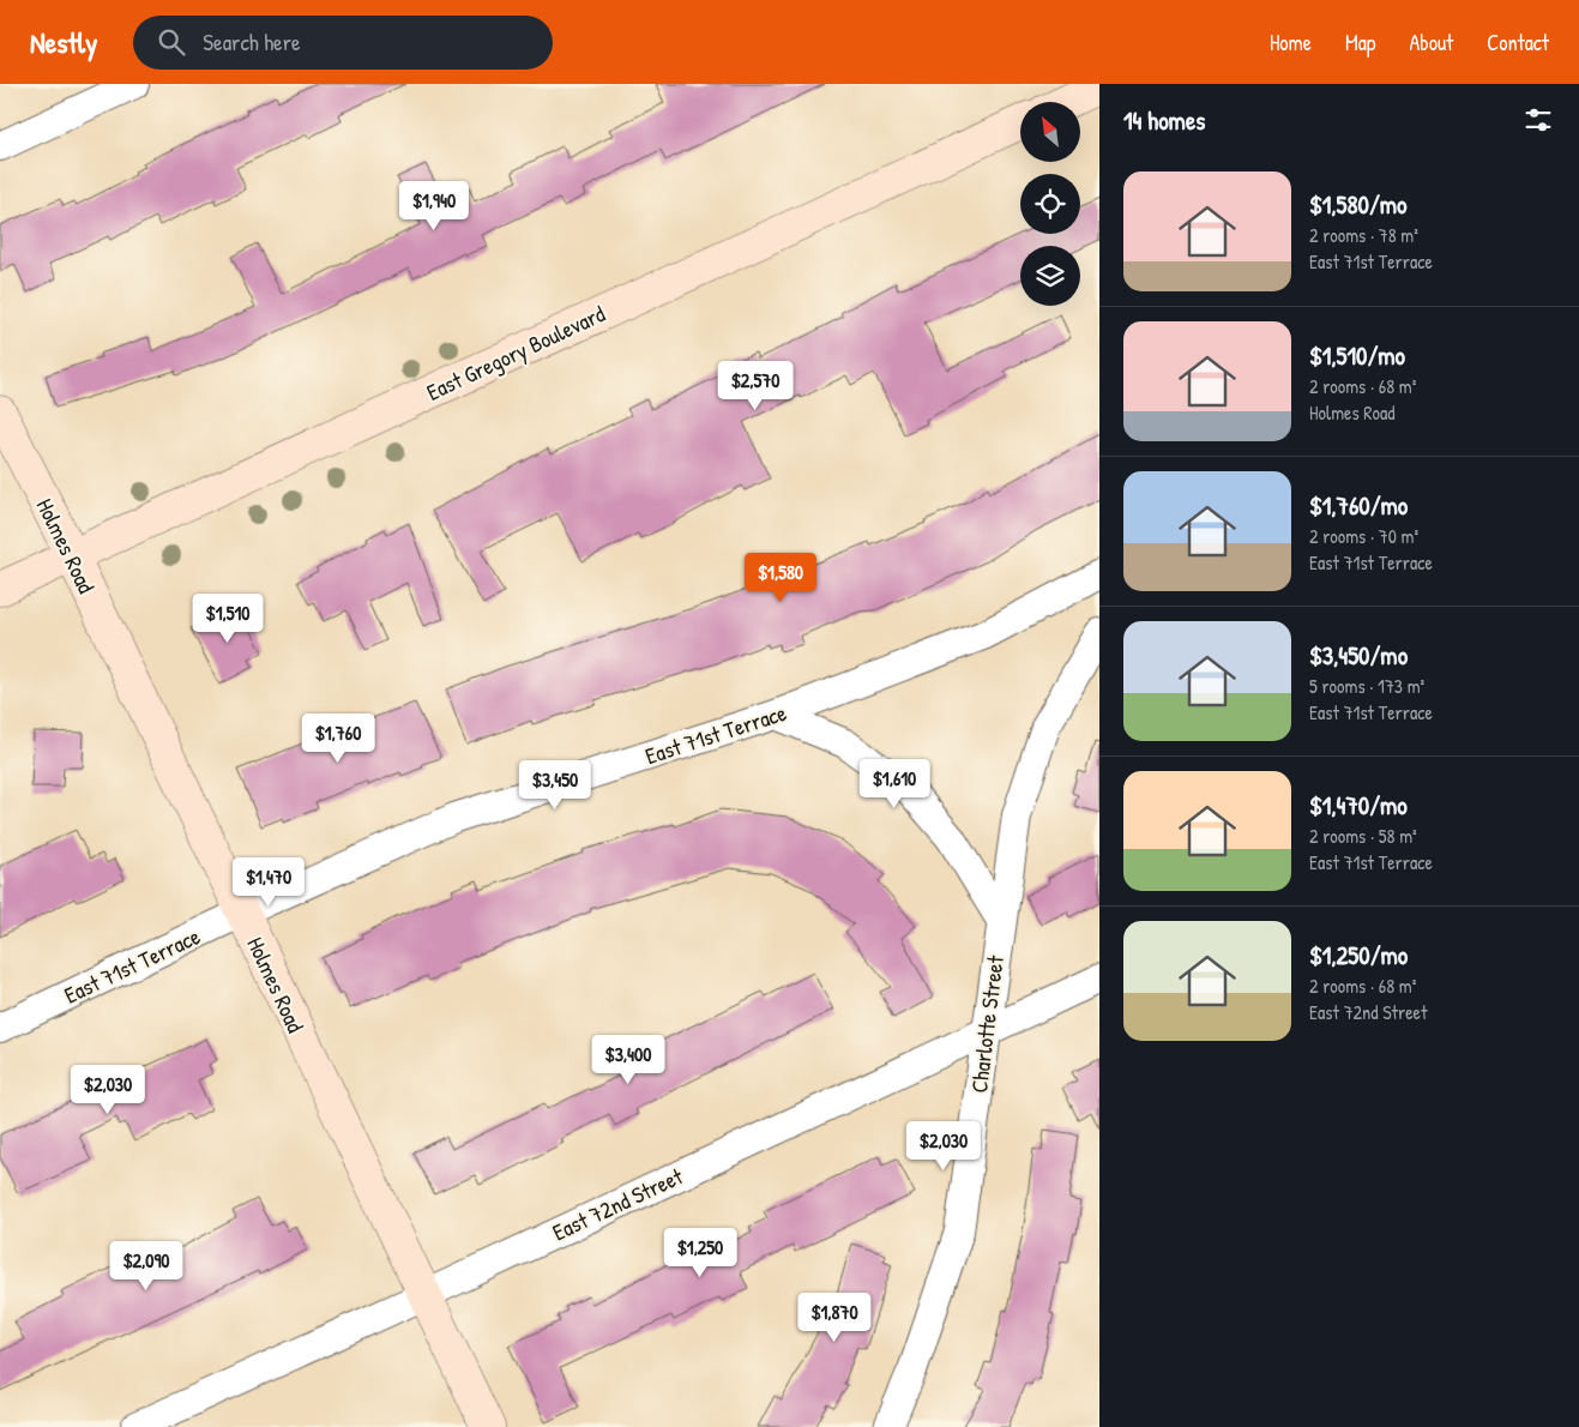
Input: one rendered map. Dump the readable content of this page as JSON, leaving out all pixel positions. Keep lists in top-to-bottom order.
{
  "streets": {
    "main road": ["East Gregory Boulevard", "Holmes Road"],
    "street": ["East 71st Terrace", "Charlotte Street", "East 72nd Street"]
  },
  "crossings": [
    ["East Gregory Boulevard", "Holmes Road"],
    ["Holmes Road", "East 71st Terrace"],
    ["Holmes Road", "East 72nd Street"],
    ["Charlotte Street", "East 72nd Street"]
  ],
  "north": "top left",
  "page": {
    "header": "Nestly",
    "search": "Search here",
    "nav": [
      "Home",
      "Map",
      "About",
      "Contact"
    ],
    "heading": "14 homes",
    "list": [
      {
        "name": "$1,580/mo",
        "note": "2 rooms · 78 m² · East 71st Terrace"
      },
      {
        "name": "$1,510/mo",
        "note": "2 rooms · 68 m² · Holmes Road"
      },
      {
        "name": "$1,760/mo",
        "note": "2 rooms · 70 m² · East 71st Terrace"
      },
      {
        "name": "$3,450/mo",
        "note": "5 rooms · 173 m² · East 71st Terrace"
      },
      {
        "name": "$1,470/mo",
        "note": "2 rooms · 58 m² · East 71st Terrace"
      },
      {
        "name": "$1,250/mo",
        "note": "2 rooms · 68 m² · East 72nd Street"
      }
    ],
    "price": [
      "$1,940",
      "$2,570",
      "$1,580",
      "$1,510",
      "$1,760",
      "$1,610",
      "$3,450",
      "$1,470",
      "$3,400",
      "$2,030",
      "$2,030",
      "$1,250",
      "$2,090",
      "$1,870"
    ]
  }
}
